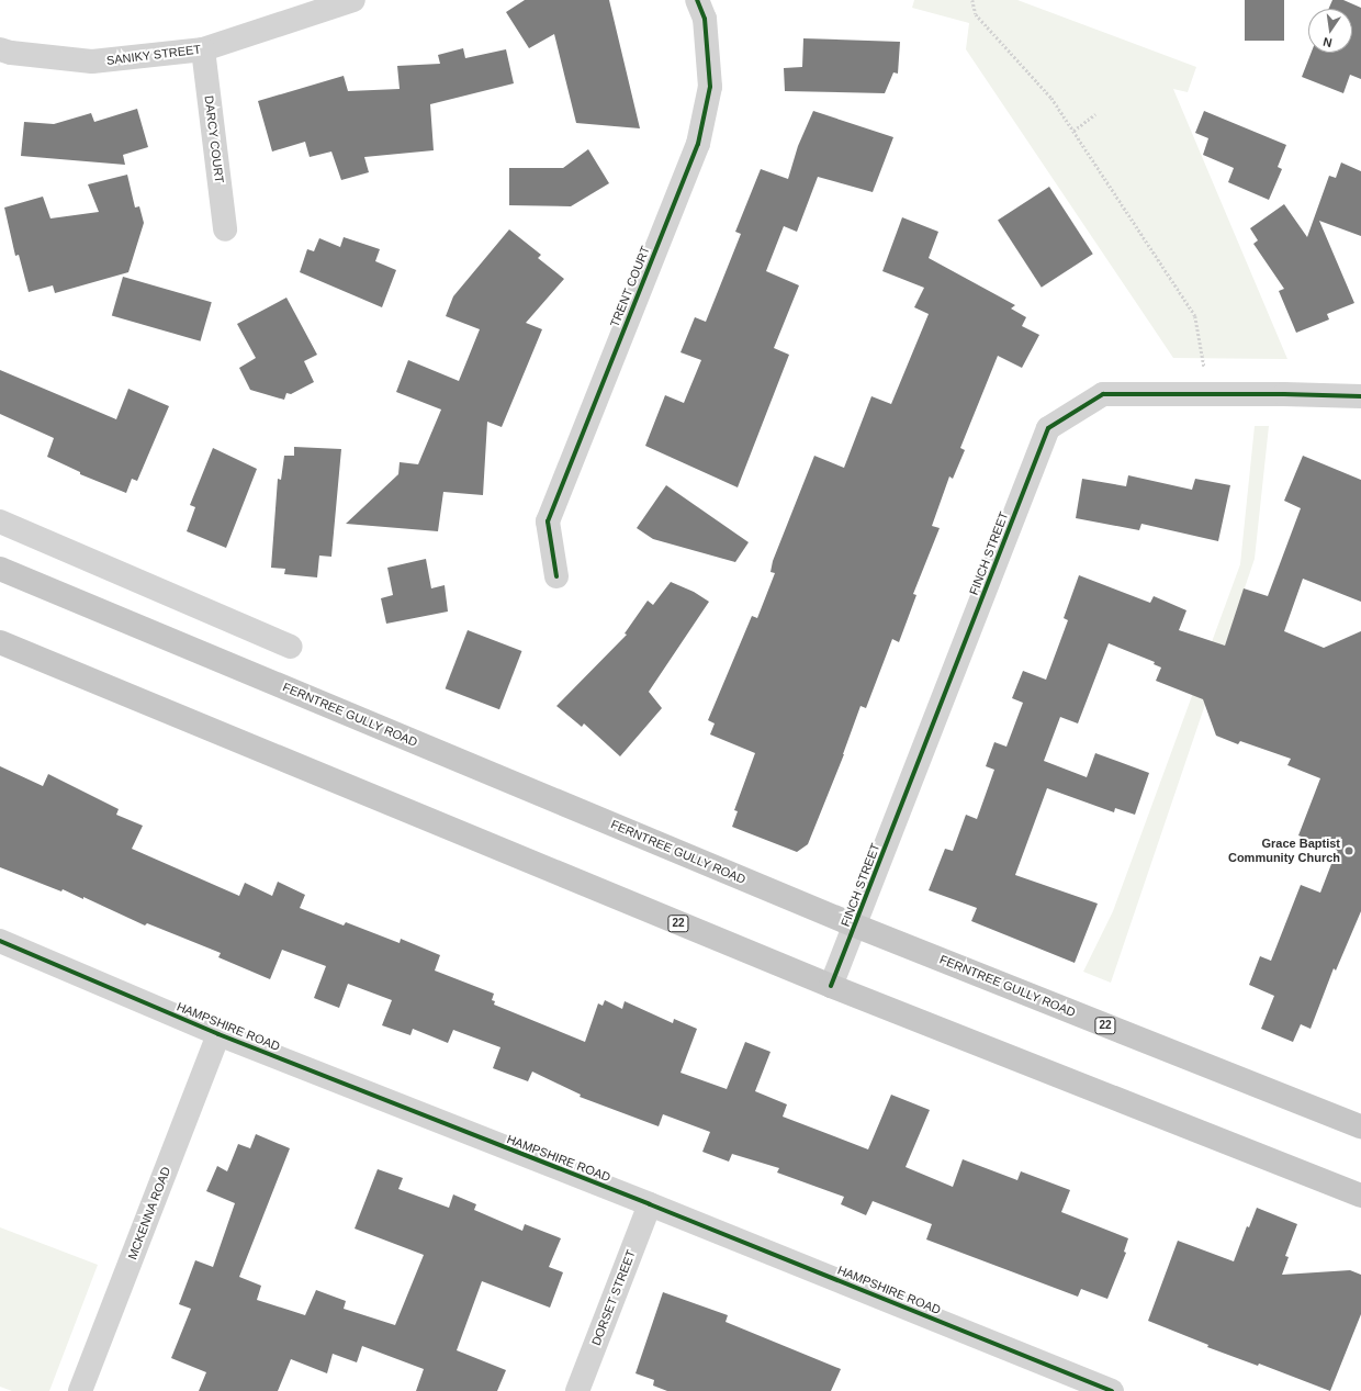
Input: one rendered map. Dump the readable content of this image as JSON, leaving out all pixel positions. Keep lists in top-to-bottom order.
{
  "streets": {
    "main road": ["FERNTREE GULLY ROAD", "22"],
    "street": [
      "SANIKY STREET",
      "DARCY COURT",
      "TRENT COURT",
      "FINCH STREET",
      "HAMPSHIRE ROAD",
      "MCKENNA ROAD",
      "DORSET STREET"
    ]
  },
  "crossings": [
    ["SANIKY STREET", "DARCY COURT"],
    ["FINCH STREET", "FERNTREE GULLY ROAD"],
    ["FINCH STREET", "22"],
    ["HAMPSHIRE ROAD", "MCKENNA ROAD"],
    ["HAMPSHIRE ROAD", "DORSET STREET"]
  ],
  "places": ["Grace Baptist Community Church"],
  "north": "bottom"
}
